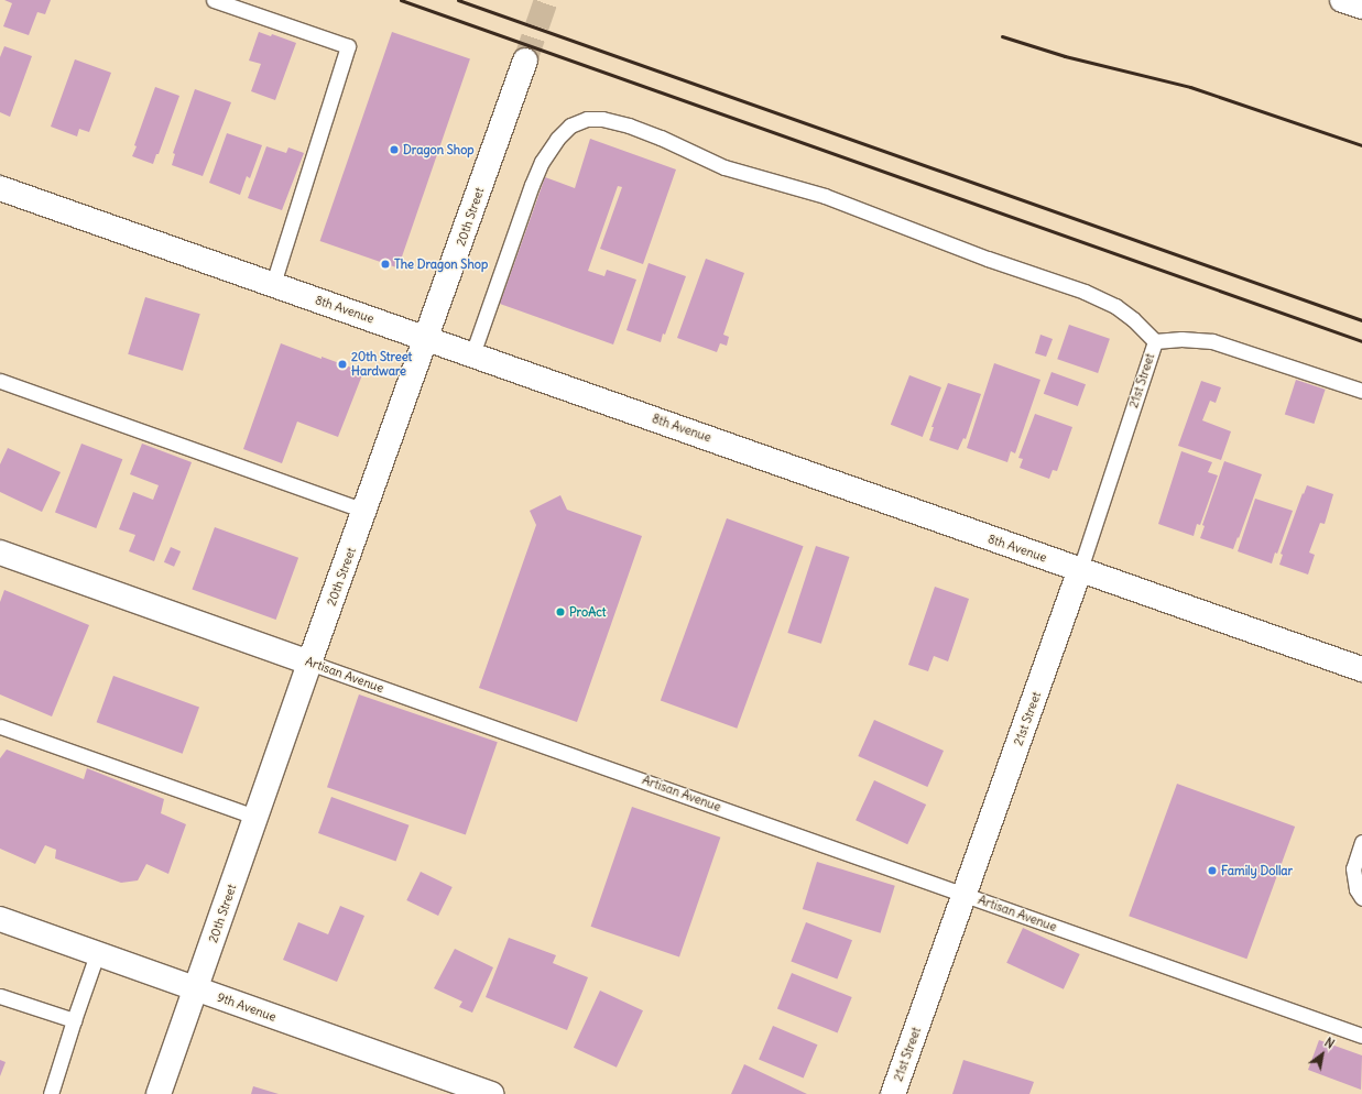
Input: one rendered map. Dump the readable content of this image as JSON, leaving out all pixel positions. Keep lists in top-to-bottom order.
{
  "streets": {
    "main road": [
      "20th Street",
      "8th Avenue",
      "21st Street",
      "Artisan Avenue",
      "9th Avenue"
    ]
  },
  "crossings": [
    ["20th Street", "8th Avenue"],
    ["20th Street", "Artisan Avenue"],
    ["20th Street", "9th Avenue"],
    ["8th Avenue", "21st Street"],
    ["21st Street", "Artisan Avenue"]
  ],
  "places": [
    "Dragon Shop",
    "The Dragon Shop",
    "20th Street Hardware",
    "ProAct",
    "Family Dollar"
  ],
  "north": "top right"
}
